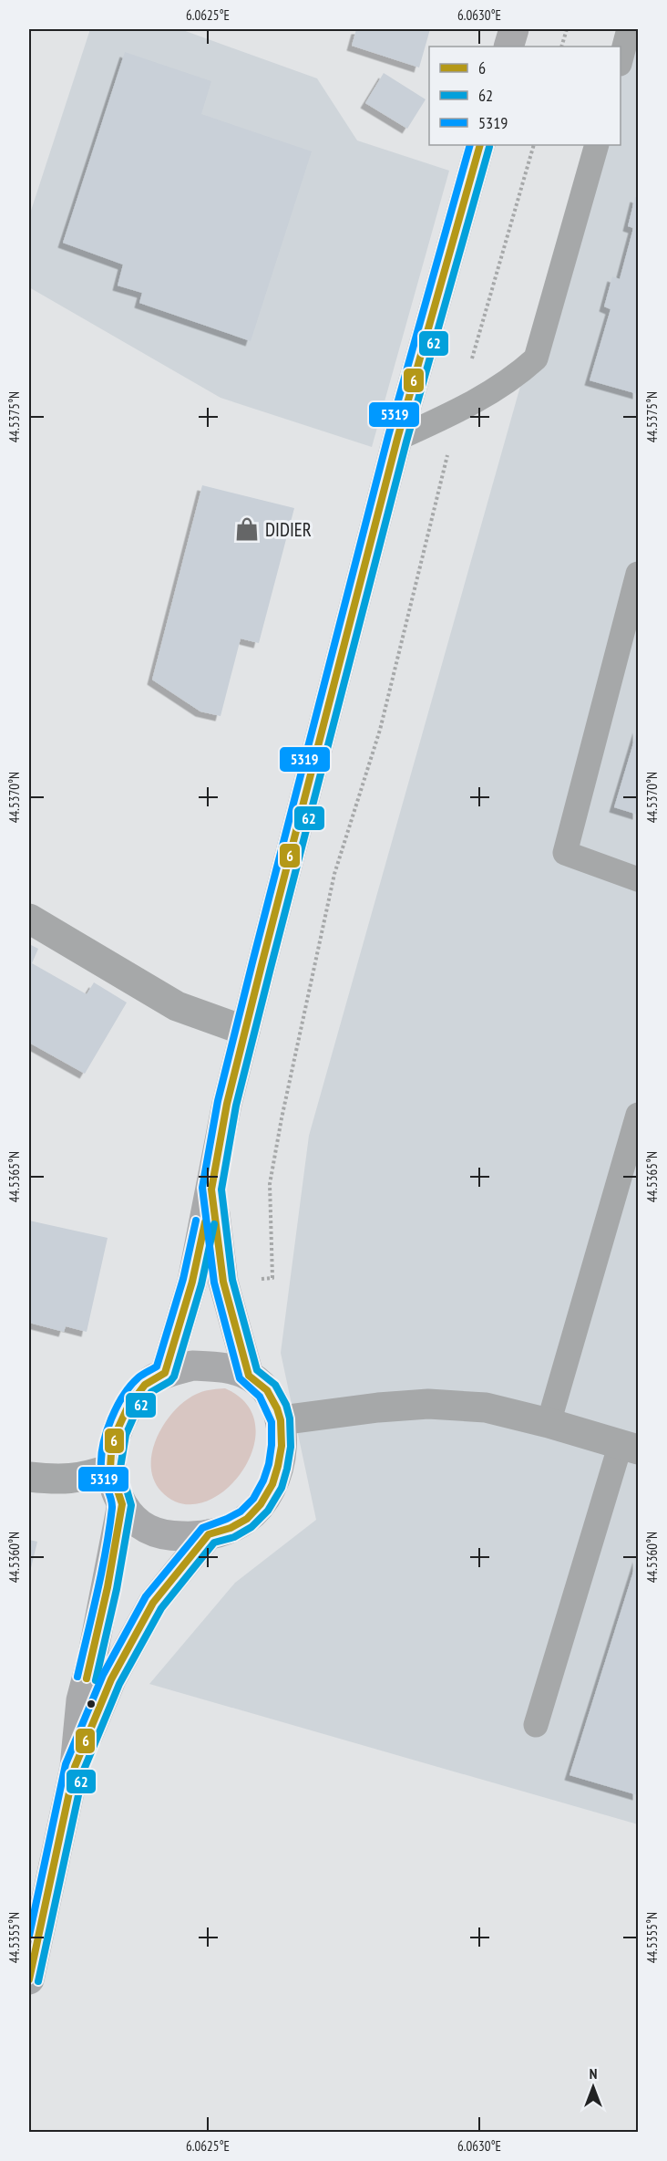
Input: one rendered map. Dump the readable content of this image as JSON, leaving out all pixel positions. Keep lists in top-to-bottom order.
{
  "places": {
    "shop": ["DIDIER"]
  },
  "lines": ["transit line 6", "transit line 5319", "transit line 62"],
  "legend": ["6", "62", "5319"],
  "north": "top",
  "coordinates": [
    "6.0625°E",
    "6.0630°E",
    "44.5375°N",
    "44.5370°N",
    "44.5365°N",
    "44.5360°N",
    "44.5355°N"
  ]
}
